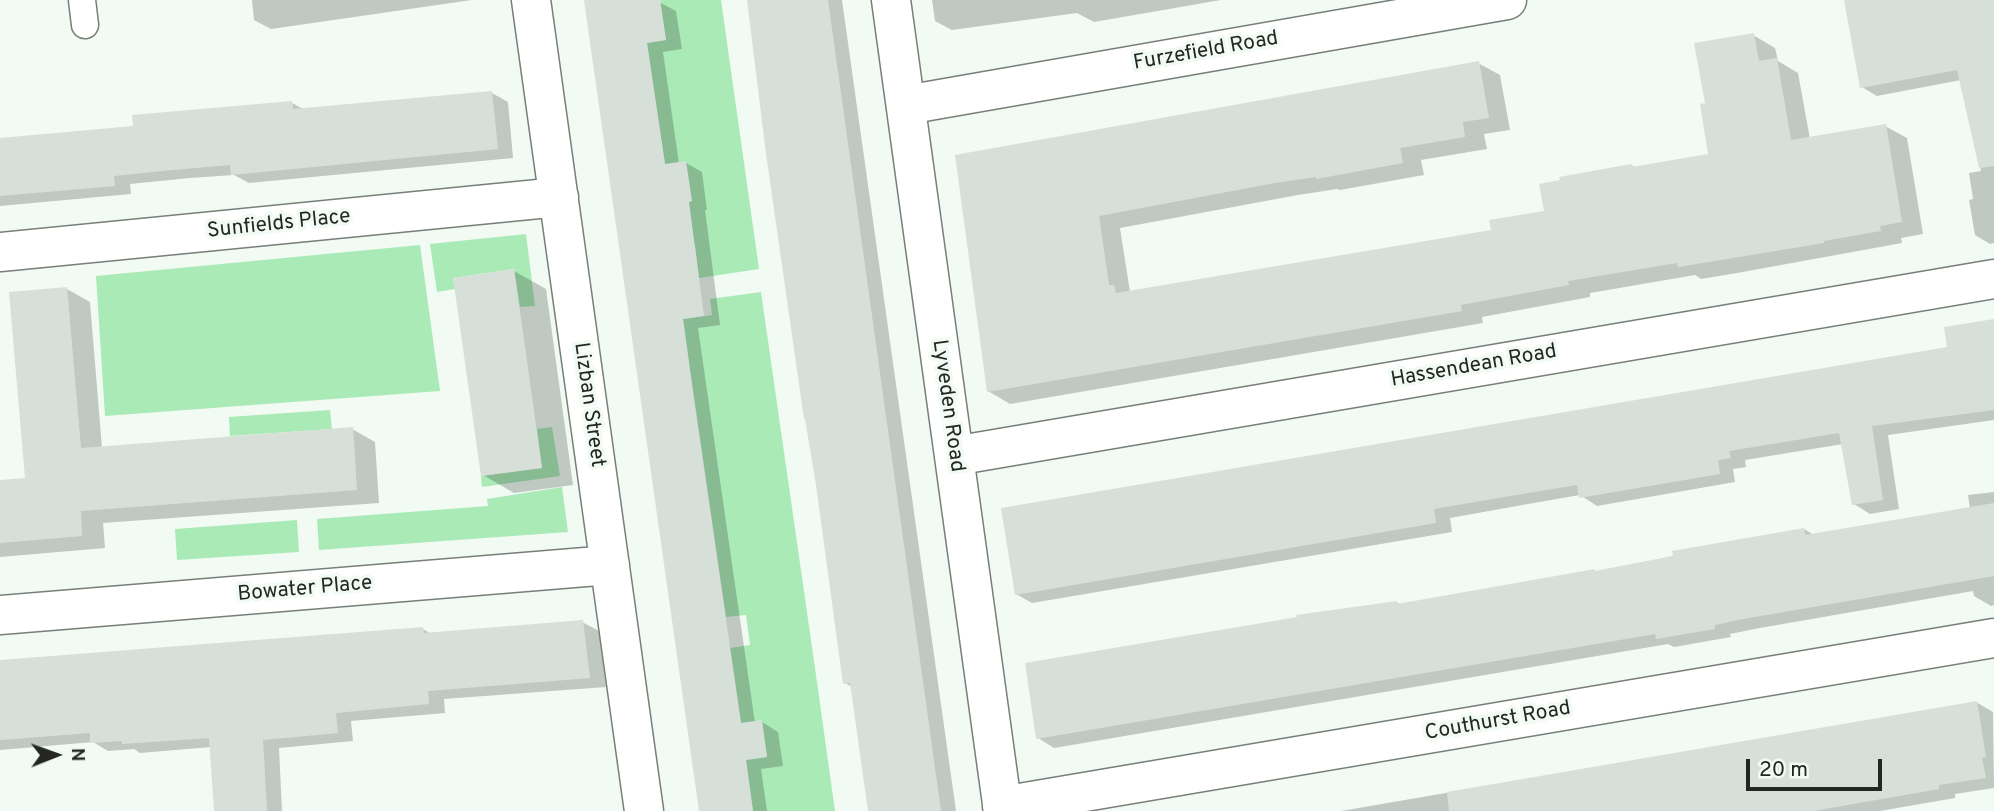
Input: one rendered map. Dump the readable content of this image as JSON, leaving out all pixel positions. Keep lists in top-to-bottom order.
{
  "streets": {
    "street": [
      "Furzefield Road",
      "Sunfields Place",
      "Hassendean Road",
      "Lizban Street",
      "Lyveden Road",
      "Bowater Place",
      "Couthurst Road"
    ]
  },
  "crossings": [
    ["Furzefield Road", "Lyveden Road"],
    ["Sunfields Place", "Lizban Street"],
    ["Hassendean Road", "Lyveden Road"],
    ["Lizban Street", "Bowater Place"],
    ["Lyveden Road", "Couthurst Road"]
  ],
  "scale_bar": "20 m",
  "north": "right"
}
